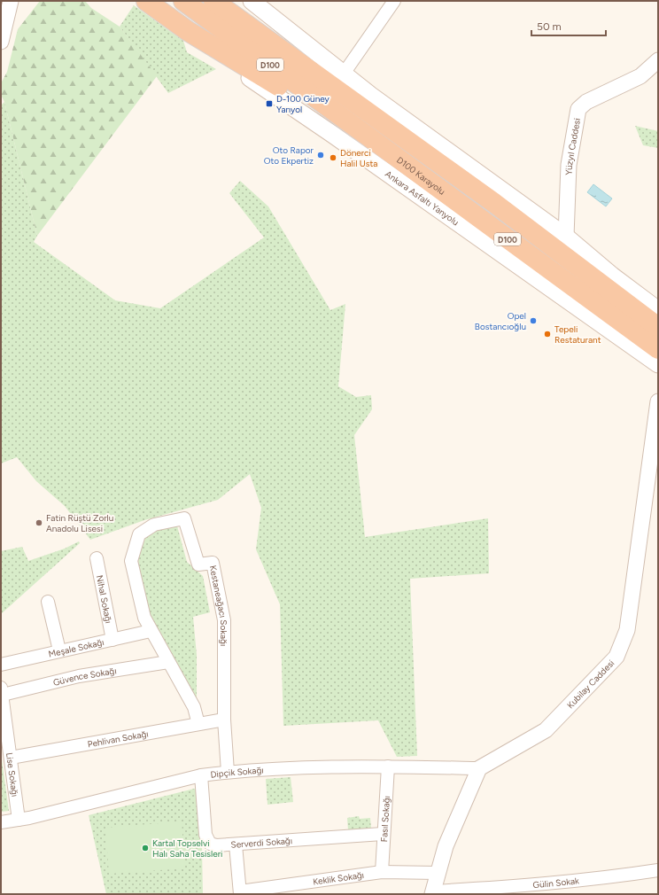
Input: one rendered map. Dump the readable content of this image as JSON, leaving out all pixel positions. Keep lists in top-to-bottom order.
{
  "streets": {
    "highway": ["D100", "D100 Karayolu"],
    "main road": ["Ankara Asfaltı Yanyolu"],
    "street": [
      "Yüzyıl Caddesi",
      "Nihal Sokağı",
      "Kestaneağacı Sokağı",
      "Meşale Sokağı",
      "Güvence Sokağı",
      "Kubilay Caddesi",
      "Pehlivan Sokağı",
      "Dipçik Sokağı",
      "Lise Sokağı",
      "Fasıl Sokağı",
      "Serverdi Sokağı",
      "Keklik Sokağı",
      "Gülin Sokak"
    ]
  },
  "crossings": [
    ["Nihal Sokağı", "Meşale Sokağı"],
    ["Kestaneağacı Sokağı", "Meşale Sokağı"],
    ["Kestaneağacı Sokağı", "Güvence Sokağı"],
    ["Kestaneağacı Sokağı", "Pehlivan Sokağı"],
    ["Kestaneağacı Sokağı", "Dipçik Sokağı"],
    ["Güvence Sokağı", "Lise Sokağı"],
    ["Kubilay Caddesi", "Dipçik Sokağı"],
    ["Pehlivan Sokağı", "Lise Sokağı"],
    ["Dipçik Sokağı", "Lise Sokağı"],
    ["Dipçik Sokağı", "Fasıl Sokağı"],
    ["Dipçik Sokağı", "Serverdi Sokağı"],
    ["Fasıl Sokağı", "Serverdi Sokağı"],
    ["Fasıl Sokağı", "Keklik Sokağı"]
  ],
  "places": {
    "transit": ["D-100 Güney Yanyol"],
    "other": [
      "Oto Rapor Oto Ekpertiz",
      "Dönerci Halil Usta",
      "Opel Bostancıoğlu",
      "Tepeli Restaturant",
      "Fatin Rüştü Zorlu Anadolu Lisesi",
      "Kartal Topselvi Halı Saha Tesisleri"
    ]
  },
  "scale_bar": "50 m"
}
